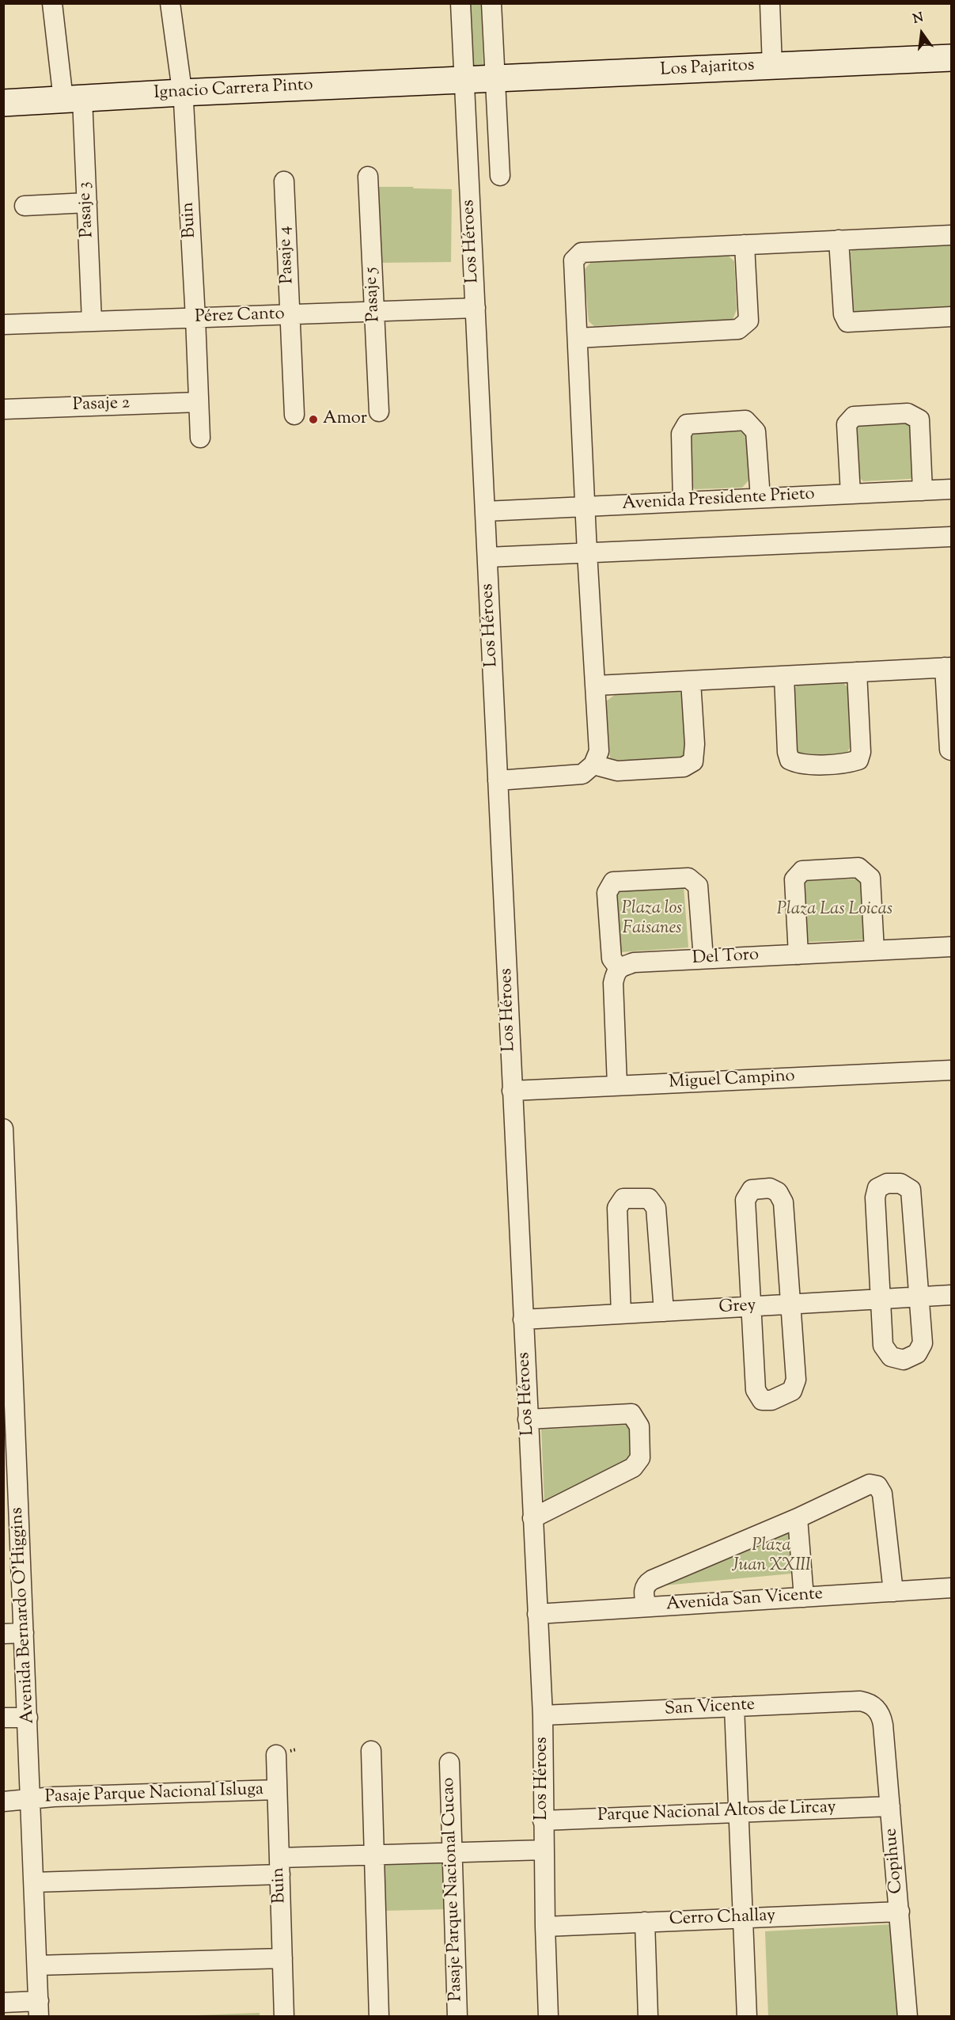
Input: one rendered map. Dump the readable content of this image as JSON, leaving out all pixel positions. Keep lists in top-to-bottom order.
{
  "streets": {
    "street": [
      "Los Pajaritos",
      "Ignacio Carrera Pinto",
      "Pasaje 3",
      "Buin",
      "Los Héroes",
      "Pasaje 4",
      "Pasaje 5",
      "Pérez Canto",
      "Pasaje 2",
      "Avenida Presidente Prieto",
      "Del Toro",
      "Miguel Campino",
      "Grey",
      "Avenida San Vicente",
      "Avenida Bernardo O'Higgins",
      "San Vicente",
      "Pasaje Parque Nacional Isluga",
      "Parque Nacional Altos de Lircay",
      "Copihue",
      "Pasaje Parque Nacional Cucao",
      "Cerro Challay"
    ]
  },
  "crossings": [
    ["Los Pajaritos", "Ignacio Carrera Pinto"],
    ["Los Pajaritos", "Los Héroes"],
    ["Ignacio Carrera Pinto", "Pasaje 3"],
    ["Ignacio Carrera Pinto", "Buin"],
    ["Ignacio Carrera Pinto", "Los Héroes"],
    ["Pasaje 3", "Pérez Canto"],
    ["Buin", "Pérez Canto"],
    ["Buin", "Pasaje 2"],
    ["Buin", "Pasaje Parque Nacional Isluga"],
    ["Los Héroes", "Pérez Canto"],
    ["Los Héroes", "Avenida Presidente Prieto"],
    ["Los Héroes", "Miguel Campino"],
    ["Los Héroes", "Grey"],
    ["Los Héroes", "Avenida San Vicente"],
    ["Los Héroes", "San Vicente"],
    ["Los Héroes", "Parque Nacional Altos de Lircay"],
    ["Los Héroes", "Cerro Challay"],
    ["Pasaje 4", "Pérez Canto"],
    ["Pasaje 5", "Pérez Canto"],
    ["Avenida Bernardo O'Higgins", "Pasaje Parque Nacional Isluga"],
    ["San Vicente", "Copihue"],
    ["Parque Nacional Altos de Lircay", "Copihue"],
    ["Copihue", "Cerro Challay"]
  ],
  "parks": ["Plaza los Faisanes", "Plaza Las Loicas", "Plaza Juan XXIII"],
  "places": ["Amor"],
  "north": "top"
}
